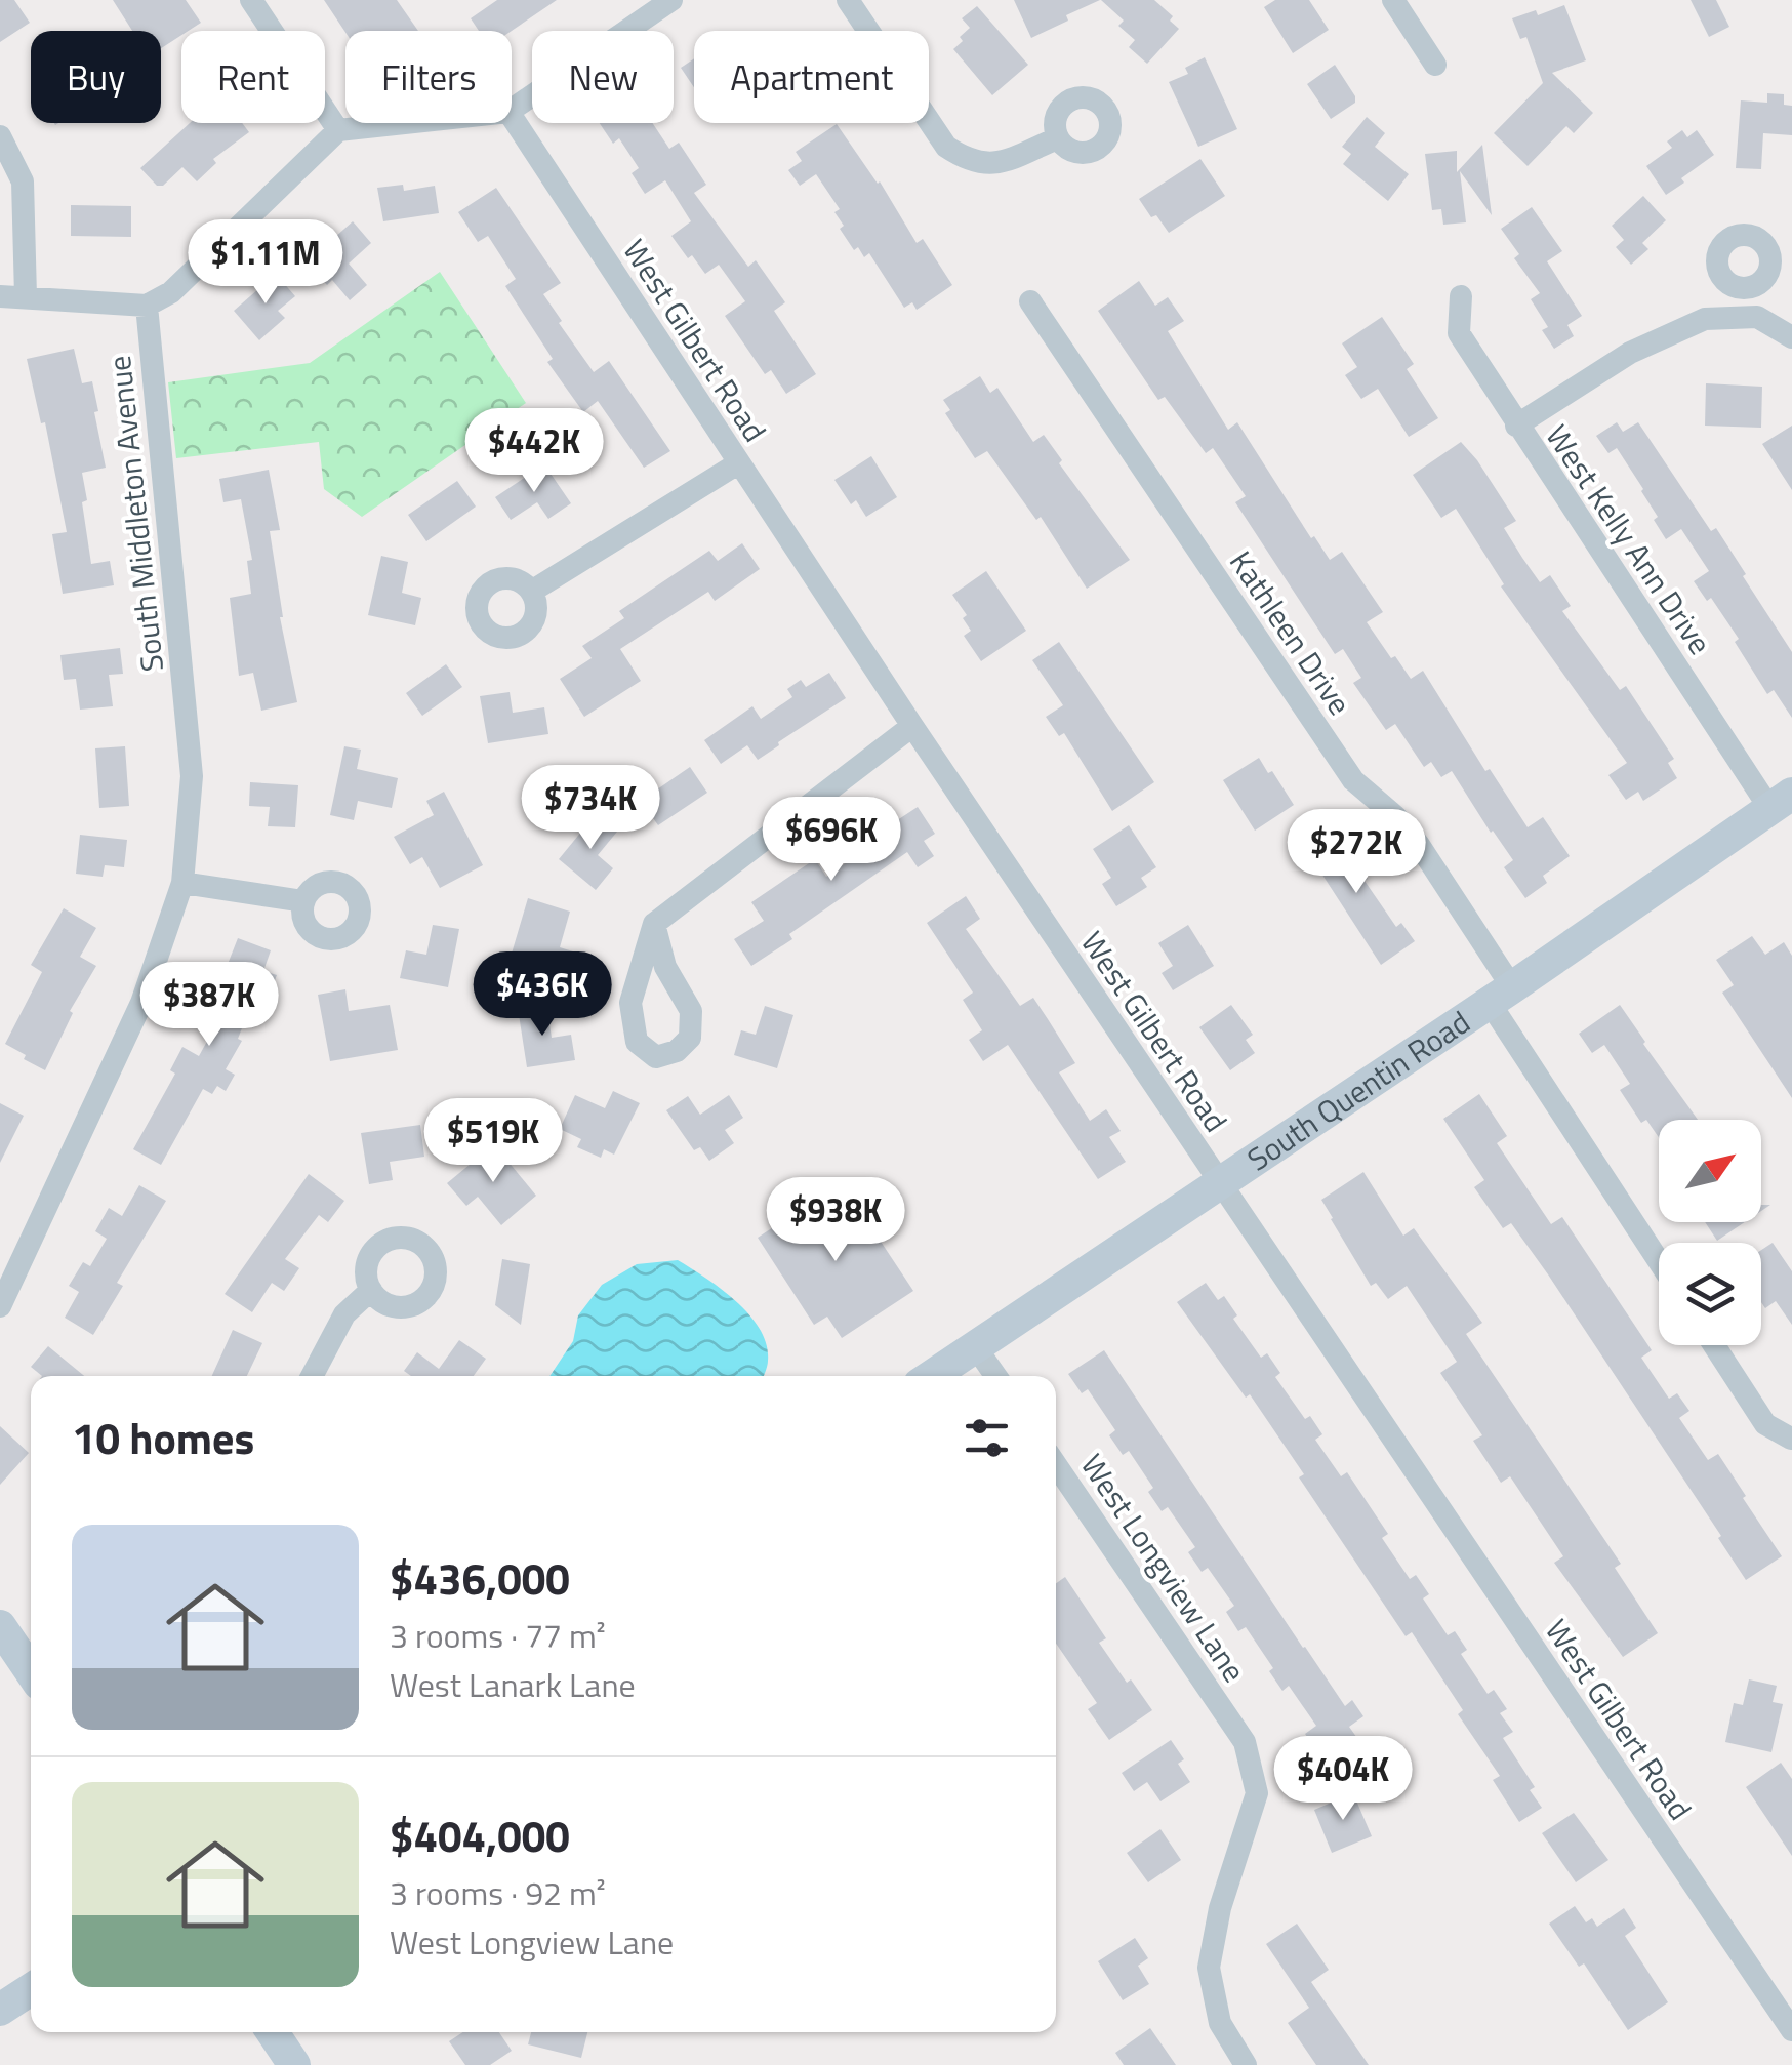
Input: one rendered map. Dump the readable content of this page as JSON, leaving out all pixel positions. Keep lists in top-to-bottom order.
{
  "streets": {
    "main road": ["South Quentin Road"],
    "street": [
      "West Gilbert Road",
      "South Middleton Avenue",
      "West Kelly Ann Drive",
      "Kathleen Drive",
      "West Longview Lane"
    ]
  },
  "crossings": [
    ["West Gilbert Road", "South Quentin Road"],
    ["West Kelly Ann Drive", "South Quentin Road"],
    ["Kathleen Drive", "South Quentin Road"]
  ],
  "north": "top right",
  "page": {
    "chip": [
      "Buy",
      "Rent",
      "Filters",
      "New",
      "Apartment"
    ],
    "price": [
      "$1.11M",
      "$442K",
      "$734K",
      "$696K",
      "$272K",
      "$436K",
      "$387K",
      "$519K",
      "$938K",
      "$404K"
    ],
    "heading": "10 homes",
    "list": [
      {
        "name": "$436,000",
        "note": "3 rooms · 77 m² · West Lanark Lane"
      },
      {
        "name": "$404,000",
        "note": "3 rooms · 92 m² · West Longview Lane"
      }
    ]
  }
}
